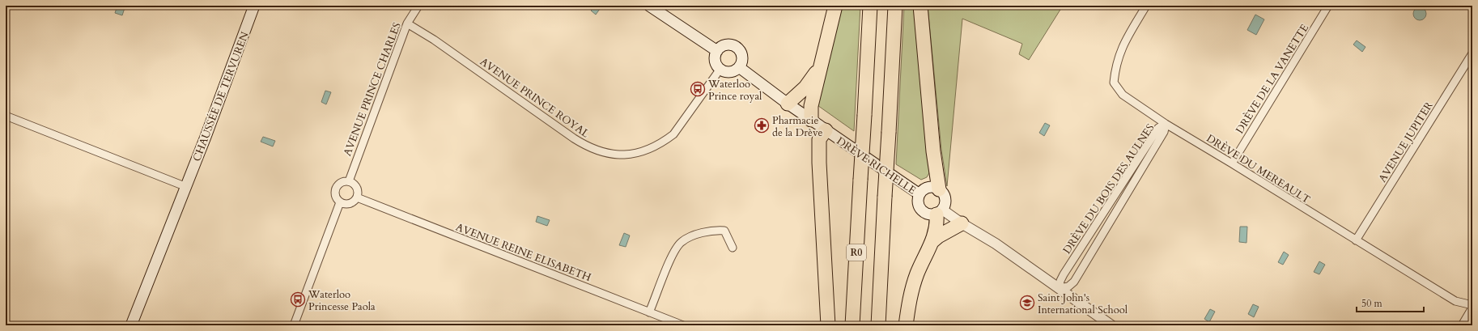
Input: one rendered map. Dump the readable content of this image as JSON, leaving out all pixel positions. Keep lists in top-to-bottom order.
{
  "streets": {
    "highway": ["R0"],
    "main road": ["CHAUSSÉE DE TERVUREN", "DRÈVE RICHELLE"],
    "street": [
      "DRÈVE DE LA VANETTE",
      "AVENUE PRINCE CHARLES",
      "AVENUE PRINCE ROYAL",
      "AVENUE JUPITER",
      "DRÈVE DU MEREAULT",
      "DRÈVE DU BOIS DES AULNES",
      "AVENUE REINE ELISABETH"
    ]
  },
  "crossings": [
    ["DRÈVE DE LA VANETTE", "DRÈVE DU MEREAULT"],
    ["AVENUE PRINCE CHARLES", "AVENUE PRINCE ROYAL"],
    ["AVENUE PRINCE CHARLES", "AVENUE REINE ELISABETH"],
    ["AVENUE PRINCE ROYAL", "DRÈVE RICHELLE"],
    ["AVENUE JUPITER", "DRÈVE DU MEREAULT"],
    ["DRÈVE DU MEREAULT", "DRÈVE DU BOIS DES AULNES"]
  ],
  "places": {
    "bus stop": ["Waterloo Prince royal", "Waterloo Princesse Paola"],
    "pharmacy": ["Pharmacie de la Drève"],
    "school or university": ["Saint John's International School"]
  },
  "scale_bar": "50 m"
}
